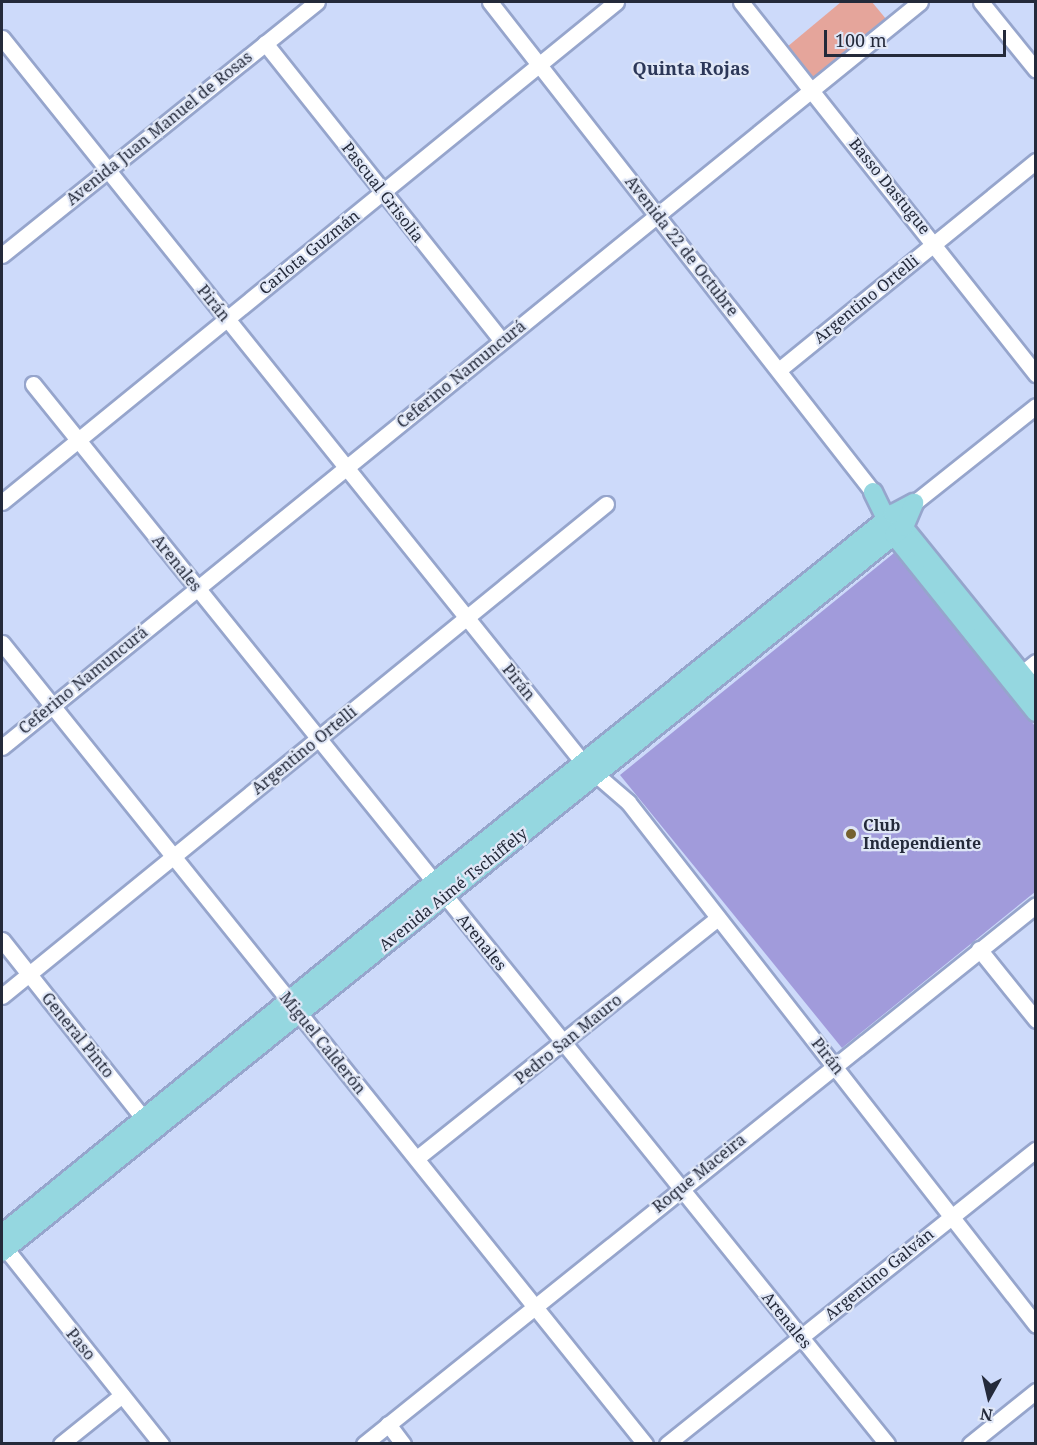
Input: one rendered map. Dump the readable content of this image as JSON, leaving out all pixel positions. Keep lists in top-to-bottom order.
{
  "streets": {
    "main road": ["Avenida 22 de Octubre", "Avenida Aimé Tschiffely"],
    "street": [
      "Avenida Juan Manuel de Rosas",
      "Basso Dastugue",
      "Pascual Grisolia",
      "Carlota Guzmán",
      "Argentino Ortelli",
      "Pirán",
      "Ceferino Namuncurá",
      "Arenales",
      "General Pinto",
      "Pedro San Mauro",
      "Miguel Calderón",
      "Roque Maceira",
      "Argentino Galván",
      "Paso"
    ]
  },
  "crossings": [
    ["Avenida Juan Manuel de Rosas", "Pascual Grisolia"],
    ["Avenida Juan Manuel de Rosas", "Pirán"],
    ["Basso Dastugue", "Argentino Ortelli"],
    ["Basso Dastugue", "Ceferino Namuncurá"],
    ["Pascual Grisolia", "Carlota Guzmán"],
    ["Pascual Grisolia", "Ceferino Namuncurá"],
    ["Avenida 22 de Octubre", "Carlota Guzmán"],
    ["Avenida 22 de Octubre", "Argentino Ortelli"],
    ["Avenida 22 de Octubre", "Ceferino Namuncurá"],
    ["Avenida 22 de Octubre", "Avenida Aimé Tschiffely"],
    ["Carlota Guzmán", "Pirán"],
    ["Carlota Guzmán", "Arenales"],
    ["Argentino Ortelli", "Pirán"],
    ["Argentino Ortelli", "Arenales"],
    ["Argentino Ortelli", "General Pinto"],
    ["Argentino Ortelli", "Miguel Calderón"],
    ["Pirán", "Ceferino Namuncurá"],
    ["Pirán", "Avenida Aimé Tschiffely"],
    ["Pirán", "Pedro San Mauro"],
    ["Pirán", "Roque Maceira"],
    ["Pirán", "Argentino Galván"],
    ["Ceferino Namuncurá", "Arenales"],
    ["Ceferino Namuncurá", "Miguel Calderón"],
    ["Arenales", "Avenida Aimé Tschiffely"],
    ["Arenales", "Pedro San Mauro"],
    ["Arenales", "Roque Maceira"],
    ["Arenales", "Argentino Galván"],
    ["Avenida Aimé Tschiffely", "General Pinto"],
    ["Avenida Aimé Tschiffely", "Miguel Calderón"],
    ["Avenida Aimé Tschiffely", "Paso"],
    ["Pedro San Mauro", "Miguel Calderón"],
    ["Miguel Calderón", "Roque Maceira"]
  ],
  "districts": ["Quinta Rojas"],
  "places": ["Club Independiente"],
  "scale_bar": "100 m",
  "north": "bottom"
}
